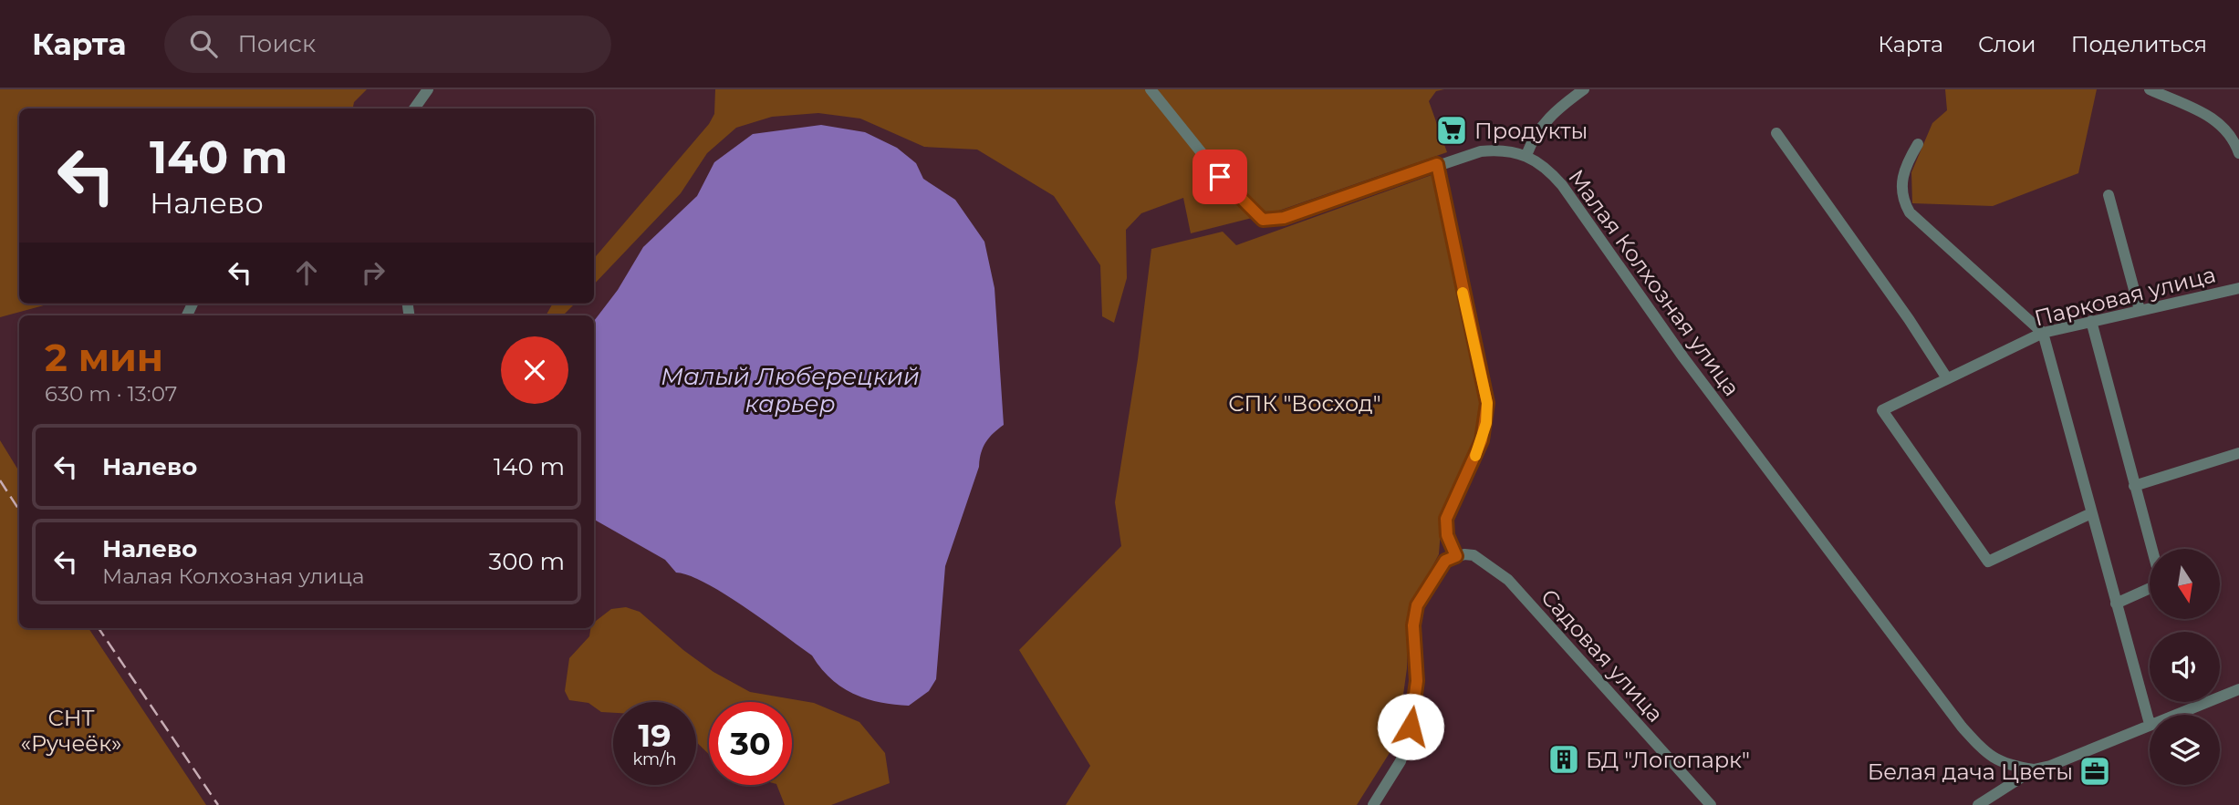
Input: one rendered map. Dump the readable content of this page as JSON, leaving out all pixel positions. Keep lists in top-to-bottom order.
{
  "streets": {
    "street": ["Малая Колхозная улица", "Парковая улица", "Садовая улица"]
  },
  "water": ["Малый Люберецкий карьер"],
  "parks": ["СПК \"Восход\"", "СНТ «Ручеёк»"],
  "places": {
    "supermarket": ["Продукты"],
    "building": ["БД \"Логопарк\""],
    "office": ["Белая дача Цветы"]
  },
  "north": "bottom",
  "page": {
    "header": "Карта",
    "search": "Поиск",
    "nav": ["Карта", "Слои", "Поделиться"],
    "turn": ["140 m", "Налево"],
    "heading": ["2 мин", "630 m · 13:07"],
    "list": [
      {
        "name": "Налево",
        "value": "140 m"
      },
      {
        "name": "Налево",
        "note": "Малая Колхозная улица",
        "value": "300 m"
      }
    ],
    "speed": "19 km/h",
    "limit": "30"
  }
}
